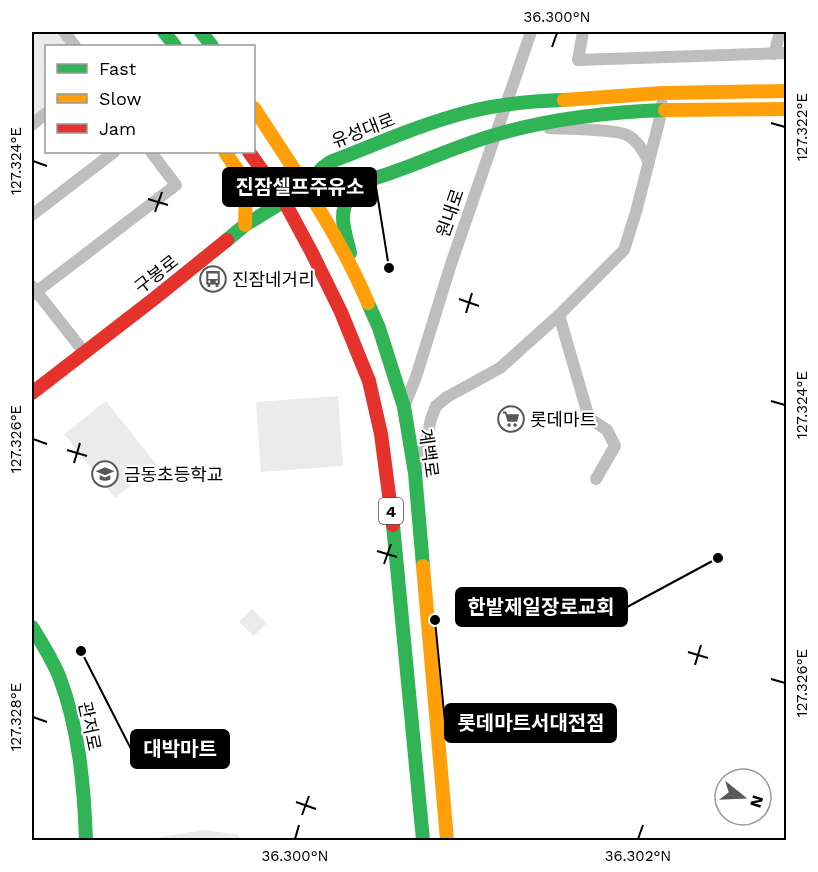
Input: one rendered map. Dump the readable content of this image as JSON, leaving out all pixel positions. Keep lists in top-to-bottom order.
{
  "streets": {
    "main road": [
      "유성대로",
      "구봉로",
      "계백로",
      "4",
      "관저로"
    ],
    "street": ["원내로"]
  },
  "crossings": [
    ["유성대로", "원내로"],
    ["유성대로", "구봉로"],
    ["유성대로", "계백로"],
    ["원내로", "계백로"],
    ["구봉로", "계백로"],
    ["구봉로", "4"]
  ],
  "places": {
    "other": [
      "진잠셀프주유소",
      "한밭제일장로교회",
      "롯데마트서대전점",
      "대박마트"
    ],
    "bus stop": ["진잠네거리"],
    "supermarket": ["롯데마트"],
    "school or university": ["금동초등학교"]
  },
  "legend": ["Fast", "Slow", "Jam"],
  "north": "right",
  "coordinates": [
    "36.300°N",
    "127.322°E",
    "127.324°E",
    "127.326°E",
    "127.328°E",
    "36.302°N"
  ]
}
